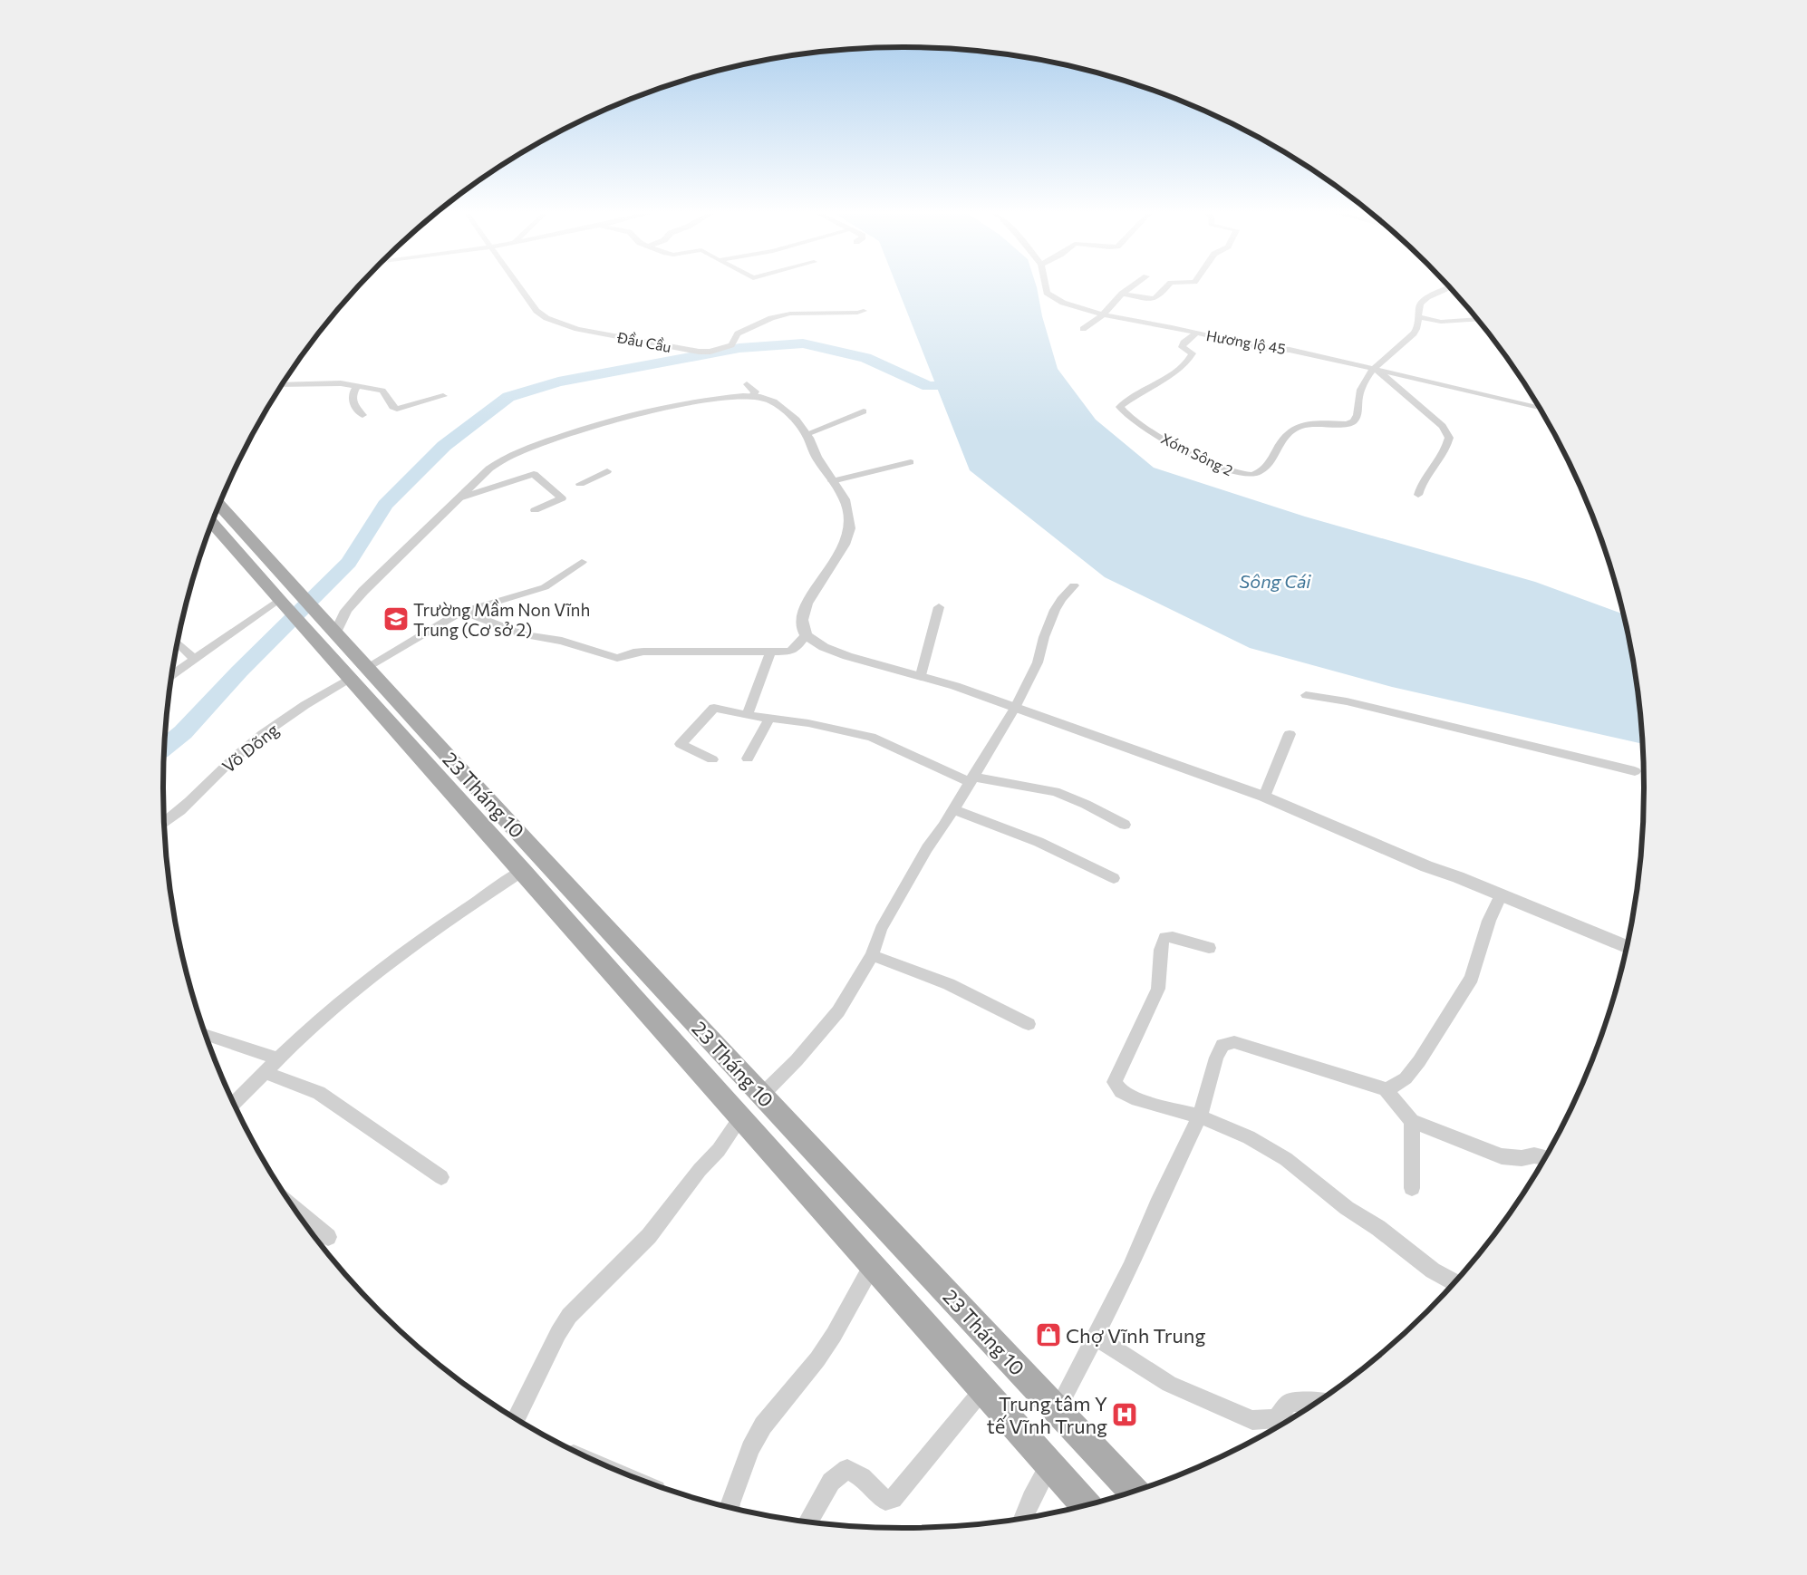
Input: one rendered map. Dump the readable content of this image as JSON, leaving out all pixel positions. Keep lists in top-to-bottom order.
{
  "streets": {
    "main road": ["23 Tháng 10"],
    "street": [
      "Đầu Cầu",
      "Hương lộ 45",
      "Xóm Sông 2",
      "Võ Dõng"
    ]
  },
  "crossings": [
    ["Hương lộ 45", "Xóm Sông 2"],
    ["Võ Dõng", "23 Tháng 10"]
  ],
  "water": ["Sông Cái"],
  "places": {
    "school or university": ["Trường Mầm Non Vĩnh Trung (Cơ sở 2)"],
    "shop": ["Chợ Vĩnh Trung"],
    "hospital": ["Trung tâm Y tế Vĩnh Trung"]
  }
}
